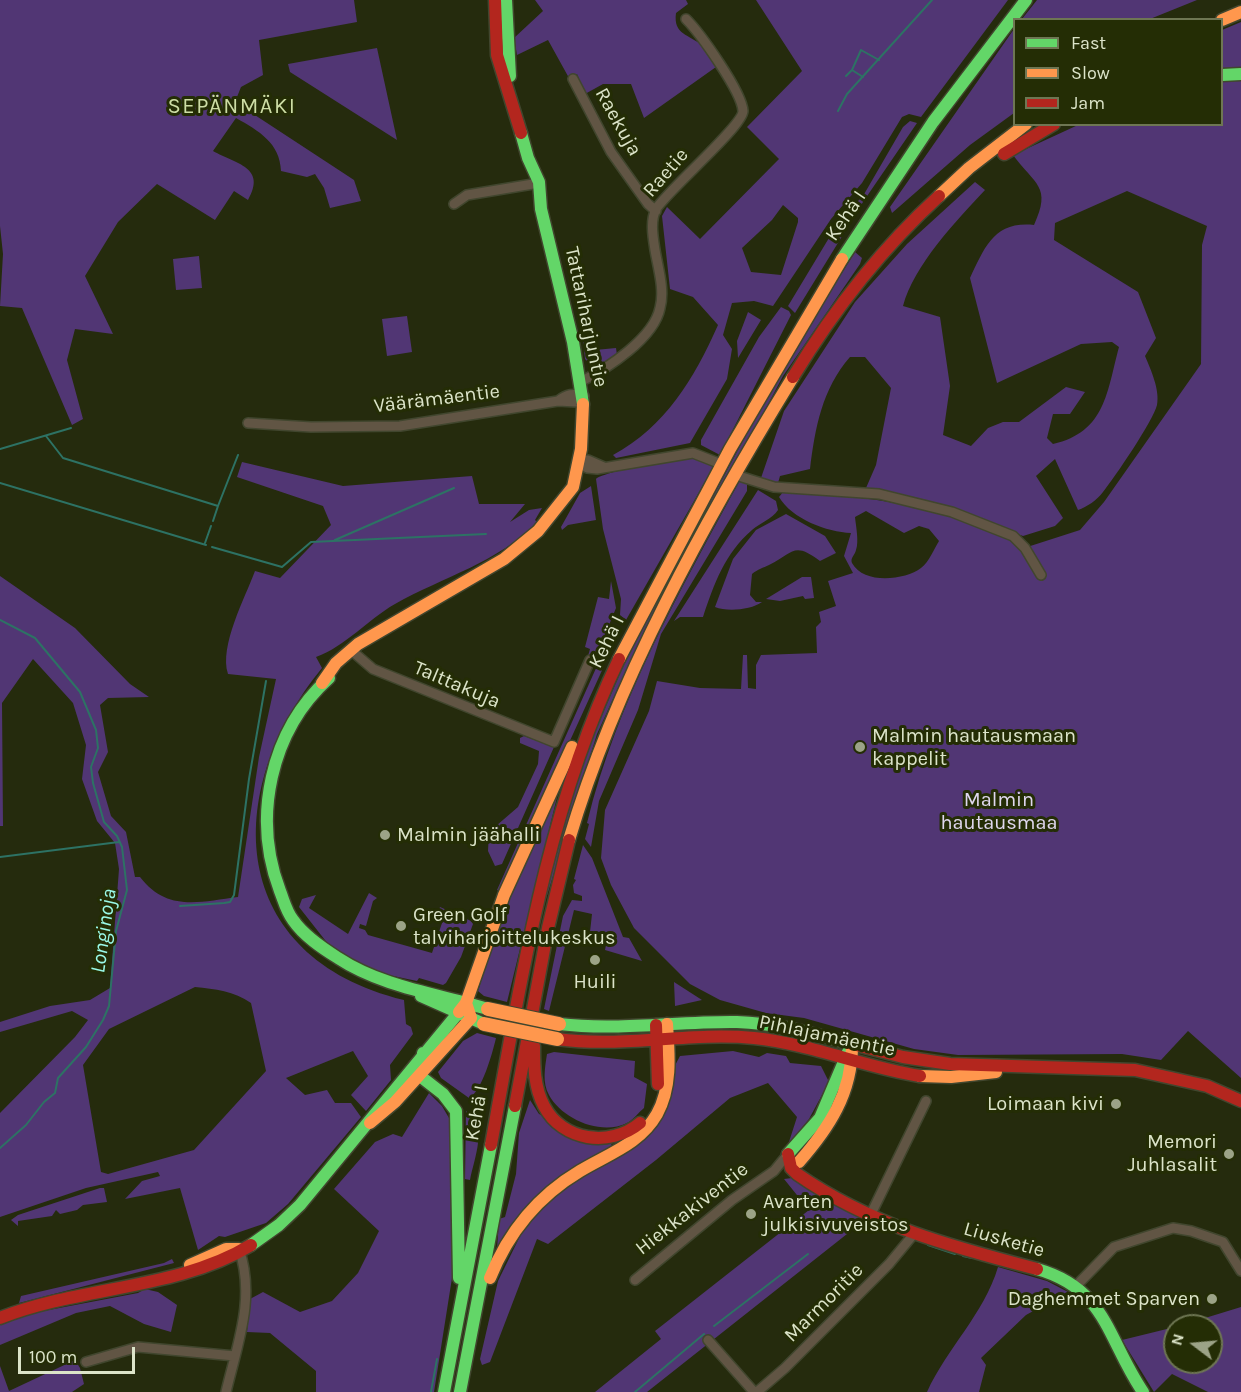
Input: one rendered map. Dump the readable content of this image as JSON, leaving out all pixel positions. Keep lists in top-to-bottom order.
{
  "streets": {
    "main road": [
      "Kehä I",
      "Tattariharjuntie",
      "Pihlajamäentie",
      "Hiekkakiventie",
      "Liusketie"
    ],
    "street": [
      "Raekuja",
      "Raetie",
      "Väärämäentie",
      "Talttakuja",
      "Marmoritie"
    ]
  },
  "crossings": [
    ["Raekuja", "Raetie"],
    ["Raetie", "Tattariharjuntie"],
    ["Tattariharjuntie", "Väärämäentie"],
    ["Tattariharjuntie", "Talttakuja"],
    ["Tattariharjuntie", "Pihlajamäentie"],
    ["Pihlajamäentie", "Hiekkakiventie"],
    ["Hiekkakiventie", "Liusketie"],
    ["Liusketie", "Marmoritie"]
  ],
  "districts": ["SEPÄNMÄKI"],
  "water": ["Longinoja"],
  "parks": ["Malmin hautausmaa"],
  "places": [
    "Malmin hautausmaan kappelit",
    "Malmin jäähalli",
    "Green Golf talviharjoittelukeskus",
    "Huili",
    "Loimaan kivi",
    "Memori Juhlasalit",
    "Avarten julkisivuveistos",
    "Daghemmet Sparven"
  ],
  "legend": ["Fast", "Slow", "Jam"],
  "scale_bar": "100 m",
  "north": "left"
}
